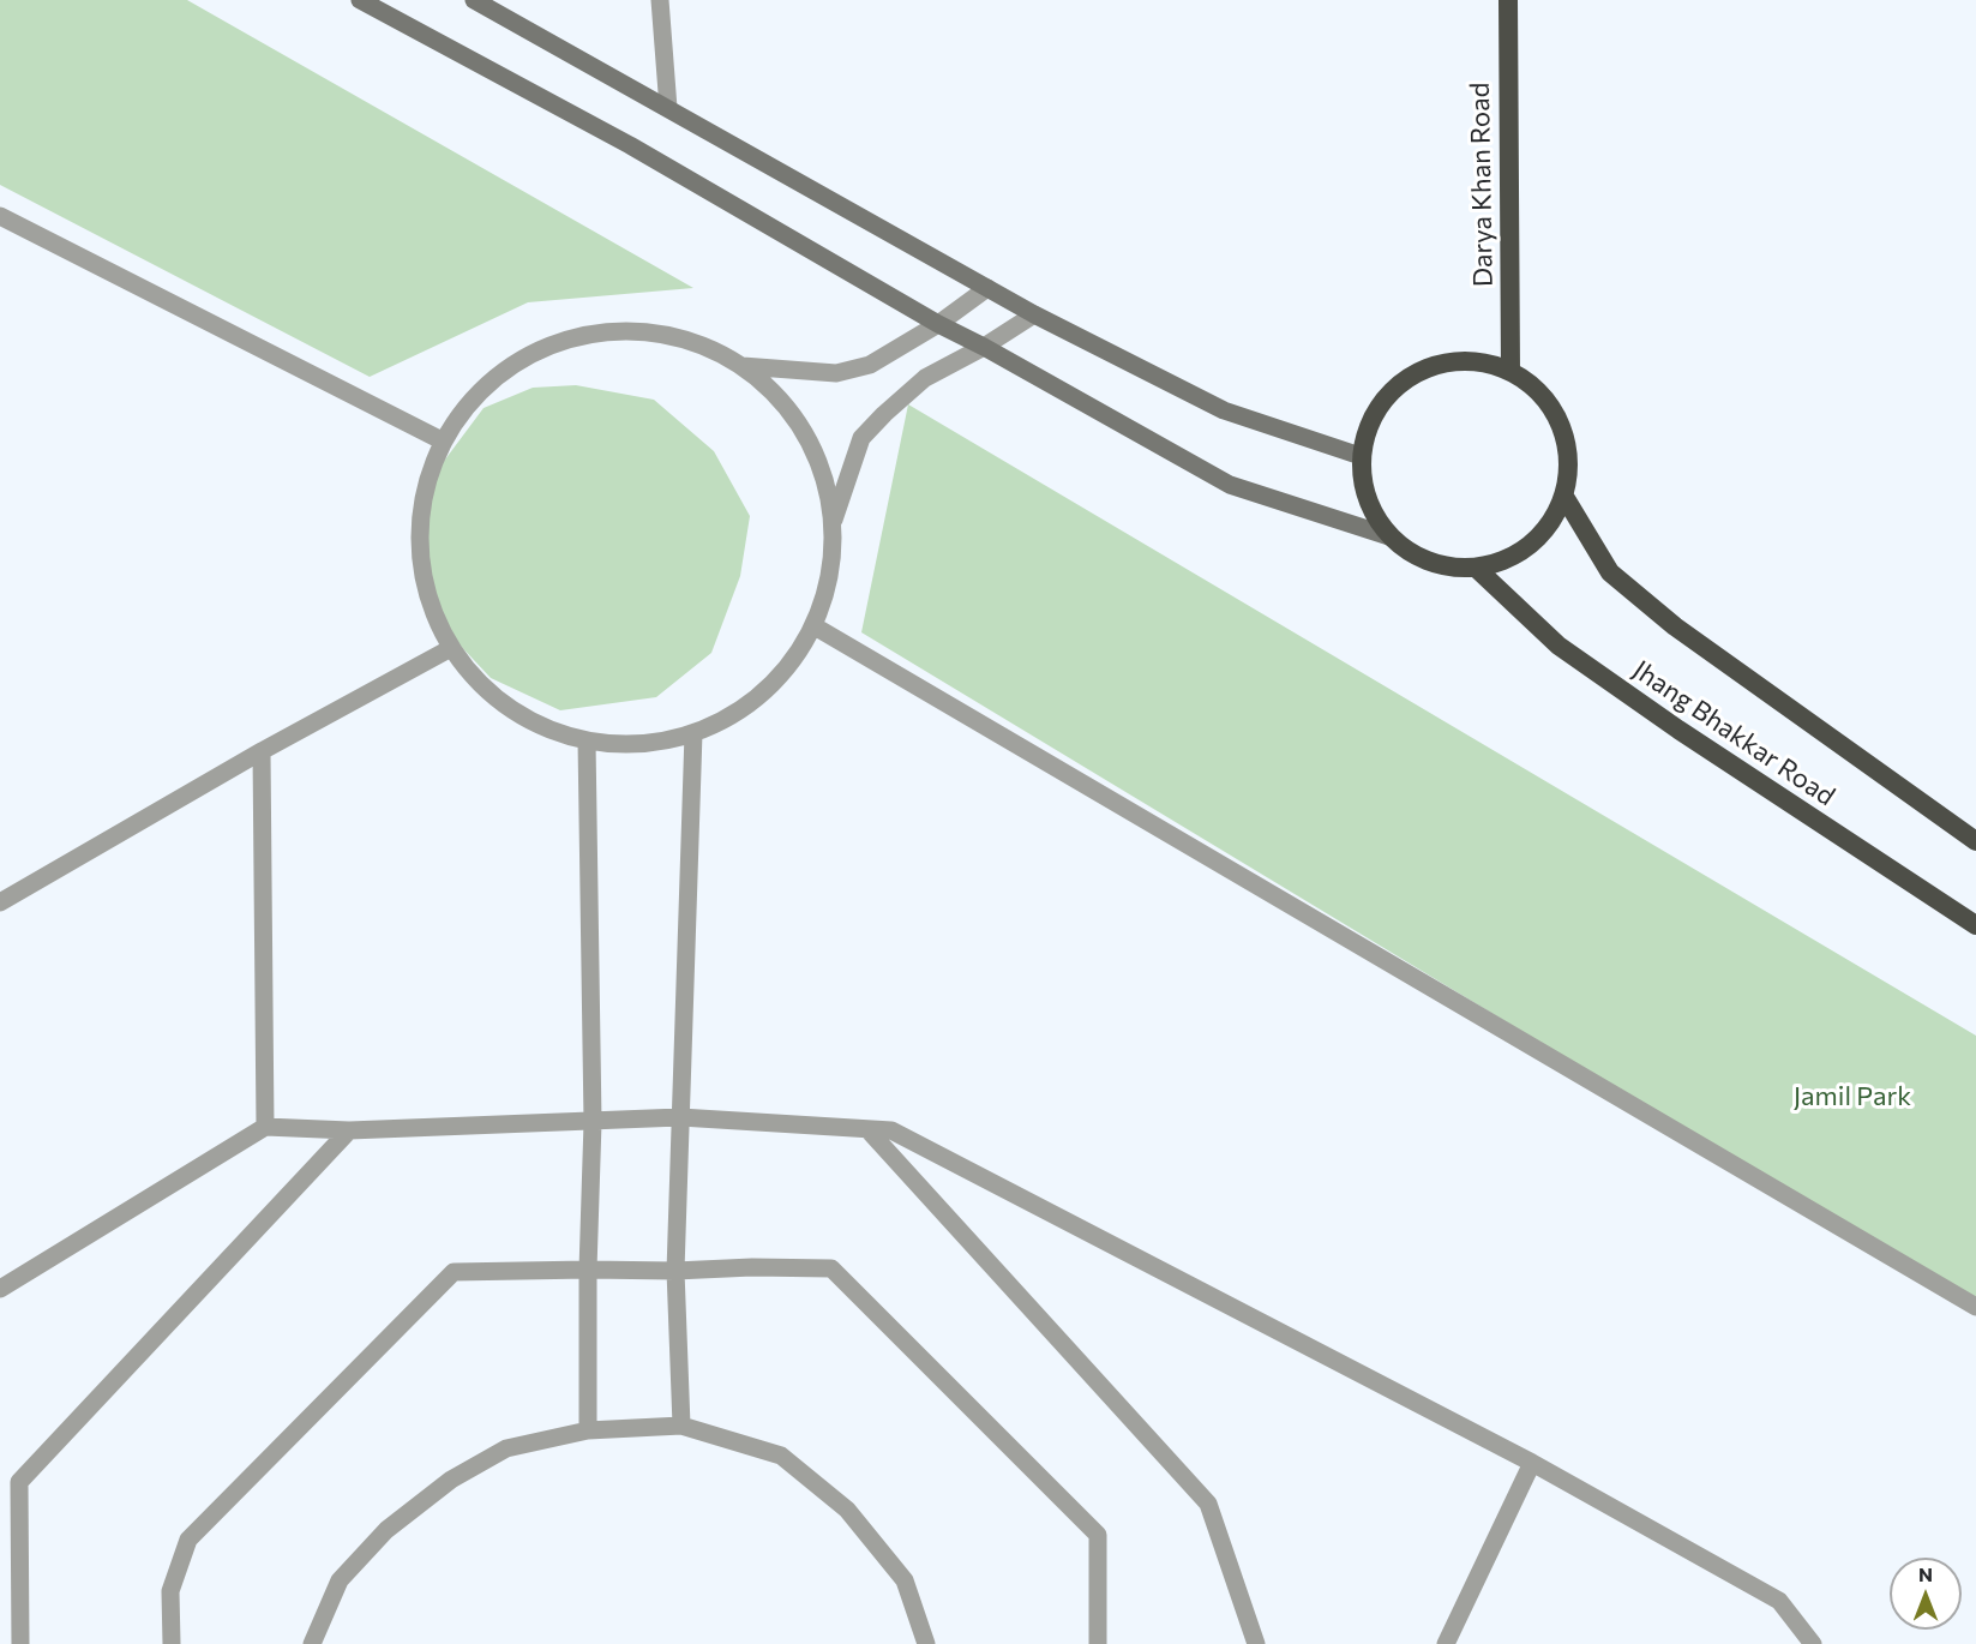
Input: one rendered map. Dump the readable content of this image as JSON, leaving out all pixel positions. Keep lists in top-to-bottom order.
{
  "streets": {
    "highway": ["Darya Khan Road", "Jhang Bhakkar Road"]
  },
  "crossings": [
    ["Darya Khan Road", "Jhang Bhakkar Road"]
  ],
  "parks": ["Jamil Park"],
  "north": "top"
}
